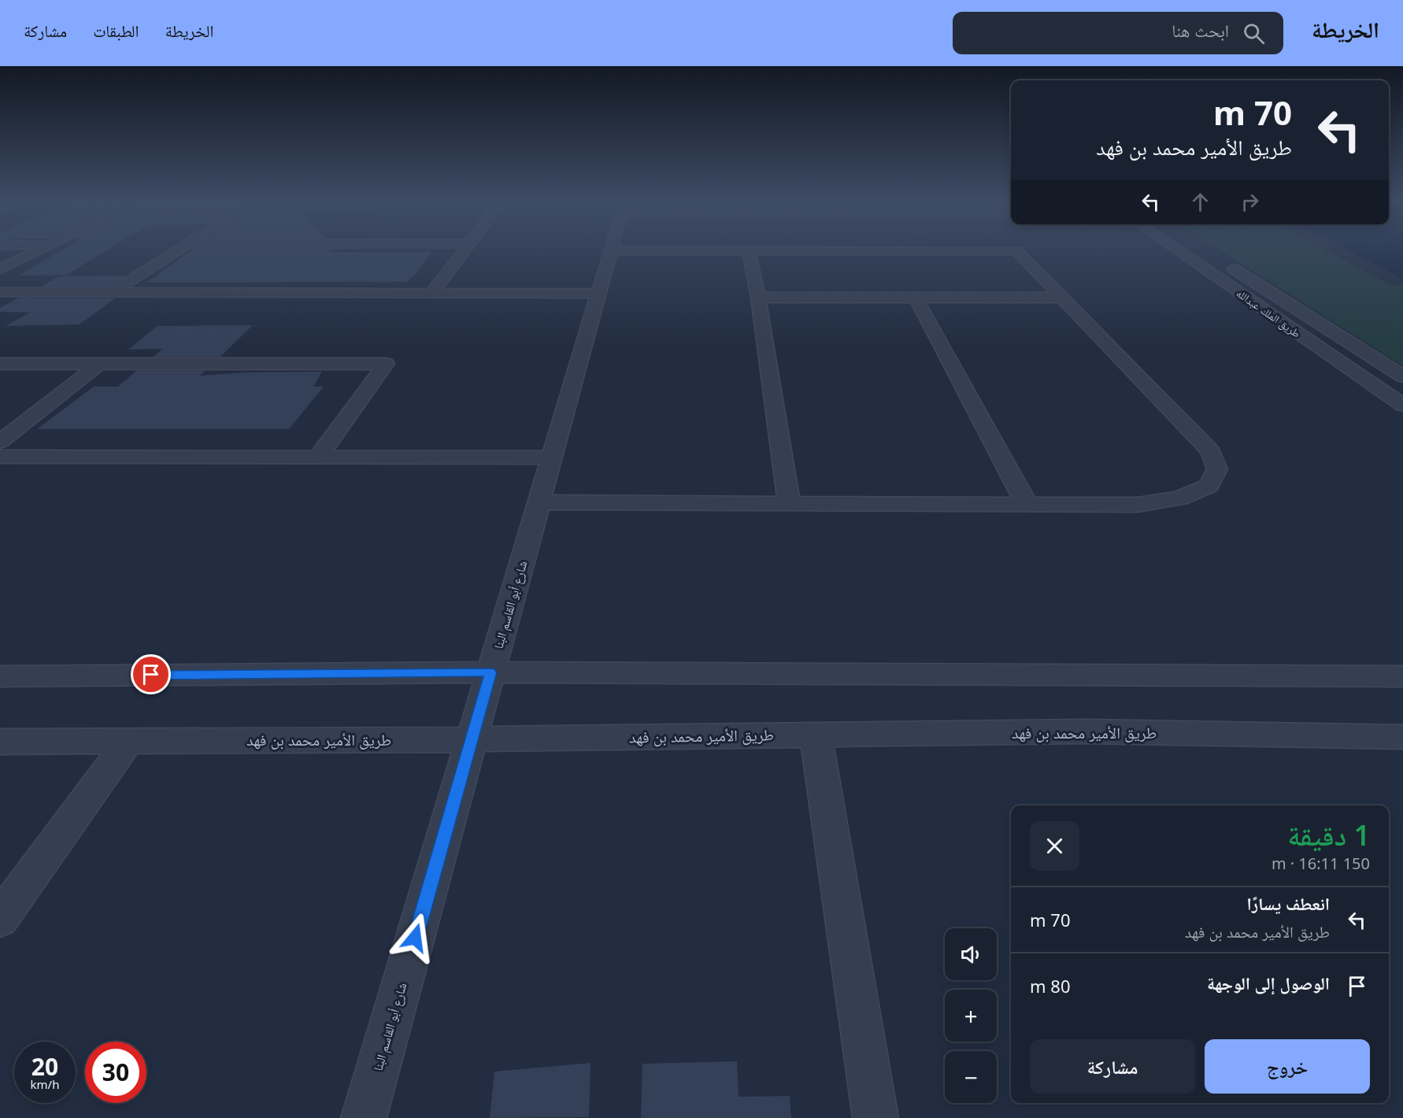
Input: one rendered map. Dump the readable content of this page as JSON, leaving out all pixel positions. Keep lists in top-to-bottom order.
{
  "streets": {
    "street": ["طريق الملك عبدالله", "شارع أبو القاسم البنا", "طريق الأمير محمد بن فهد"]
  },
  "crossings": [
    ["شارع أبو القاسم البنا", "طريق الأمير محمد بن فهد"]
  ],
  "page": {
    "header": "الخريطة",
    "search": "ابحث هنا",
    "nav": ["الخريطة", "الطبقات", "مشاركة"],
    "turn": ["70 m", "طريق الأمير محمد بن فهد"],
    "heading": ["1 دقيقة", "150 m · 16:11"],
    "list": [
      {
        "name": "انعطف يسارًا",
        "note": "طريق الأمير محمد بن فهد",
        "value": "70 m"
      },
      {
        "name": "الوصول إلى الوجهة",
        "value": "80 m"
      }
    ],
    "map_buttons": ["+", "−"],
    "buttons": ["خروج", "مشاركة"],
    "speed": "20 km/h",
    "limit": "30"
  }
}
